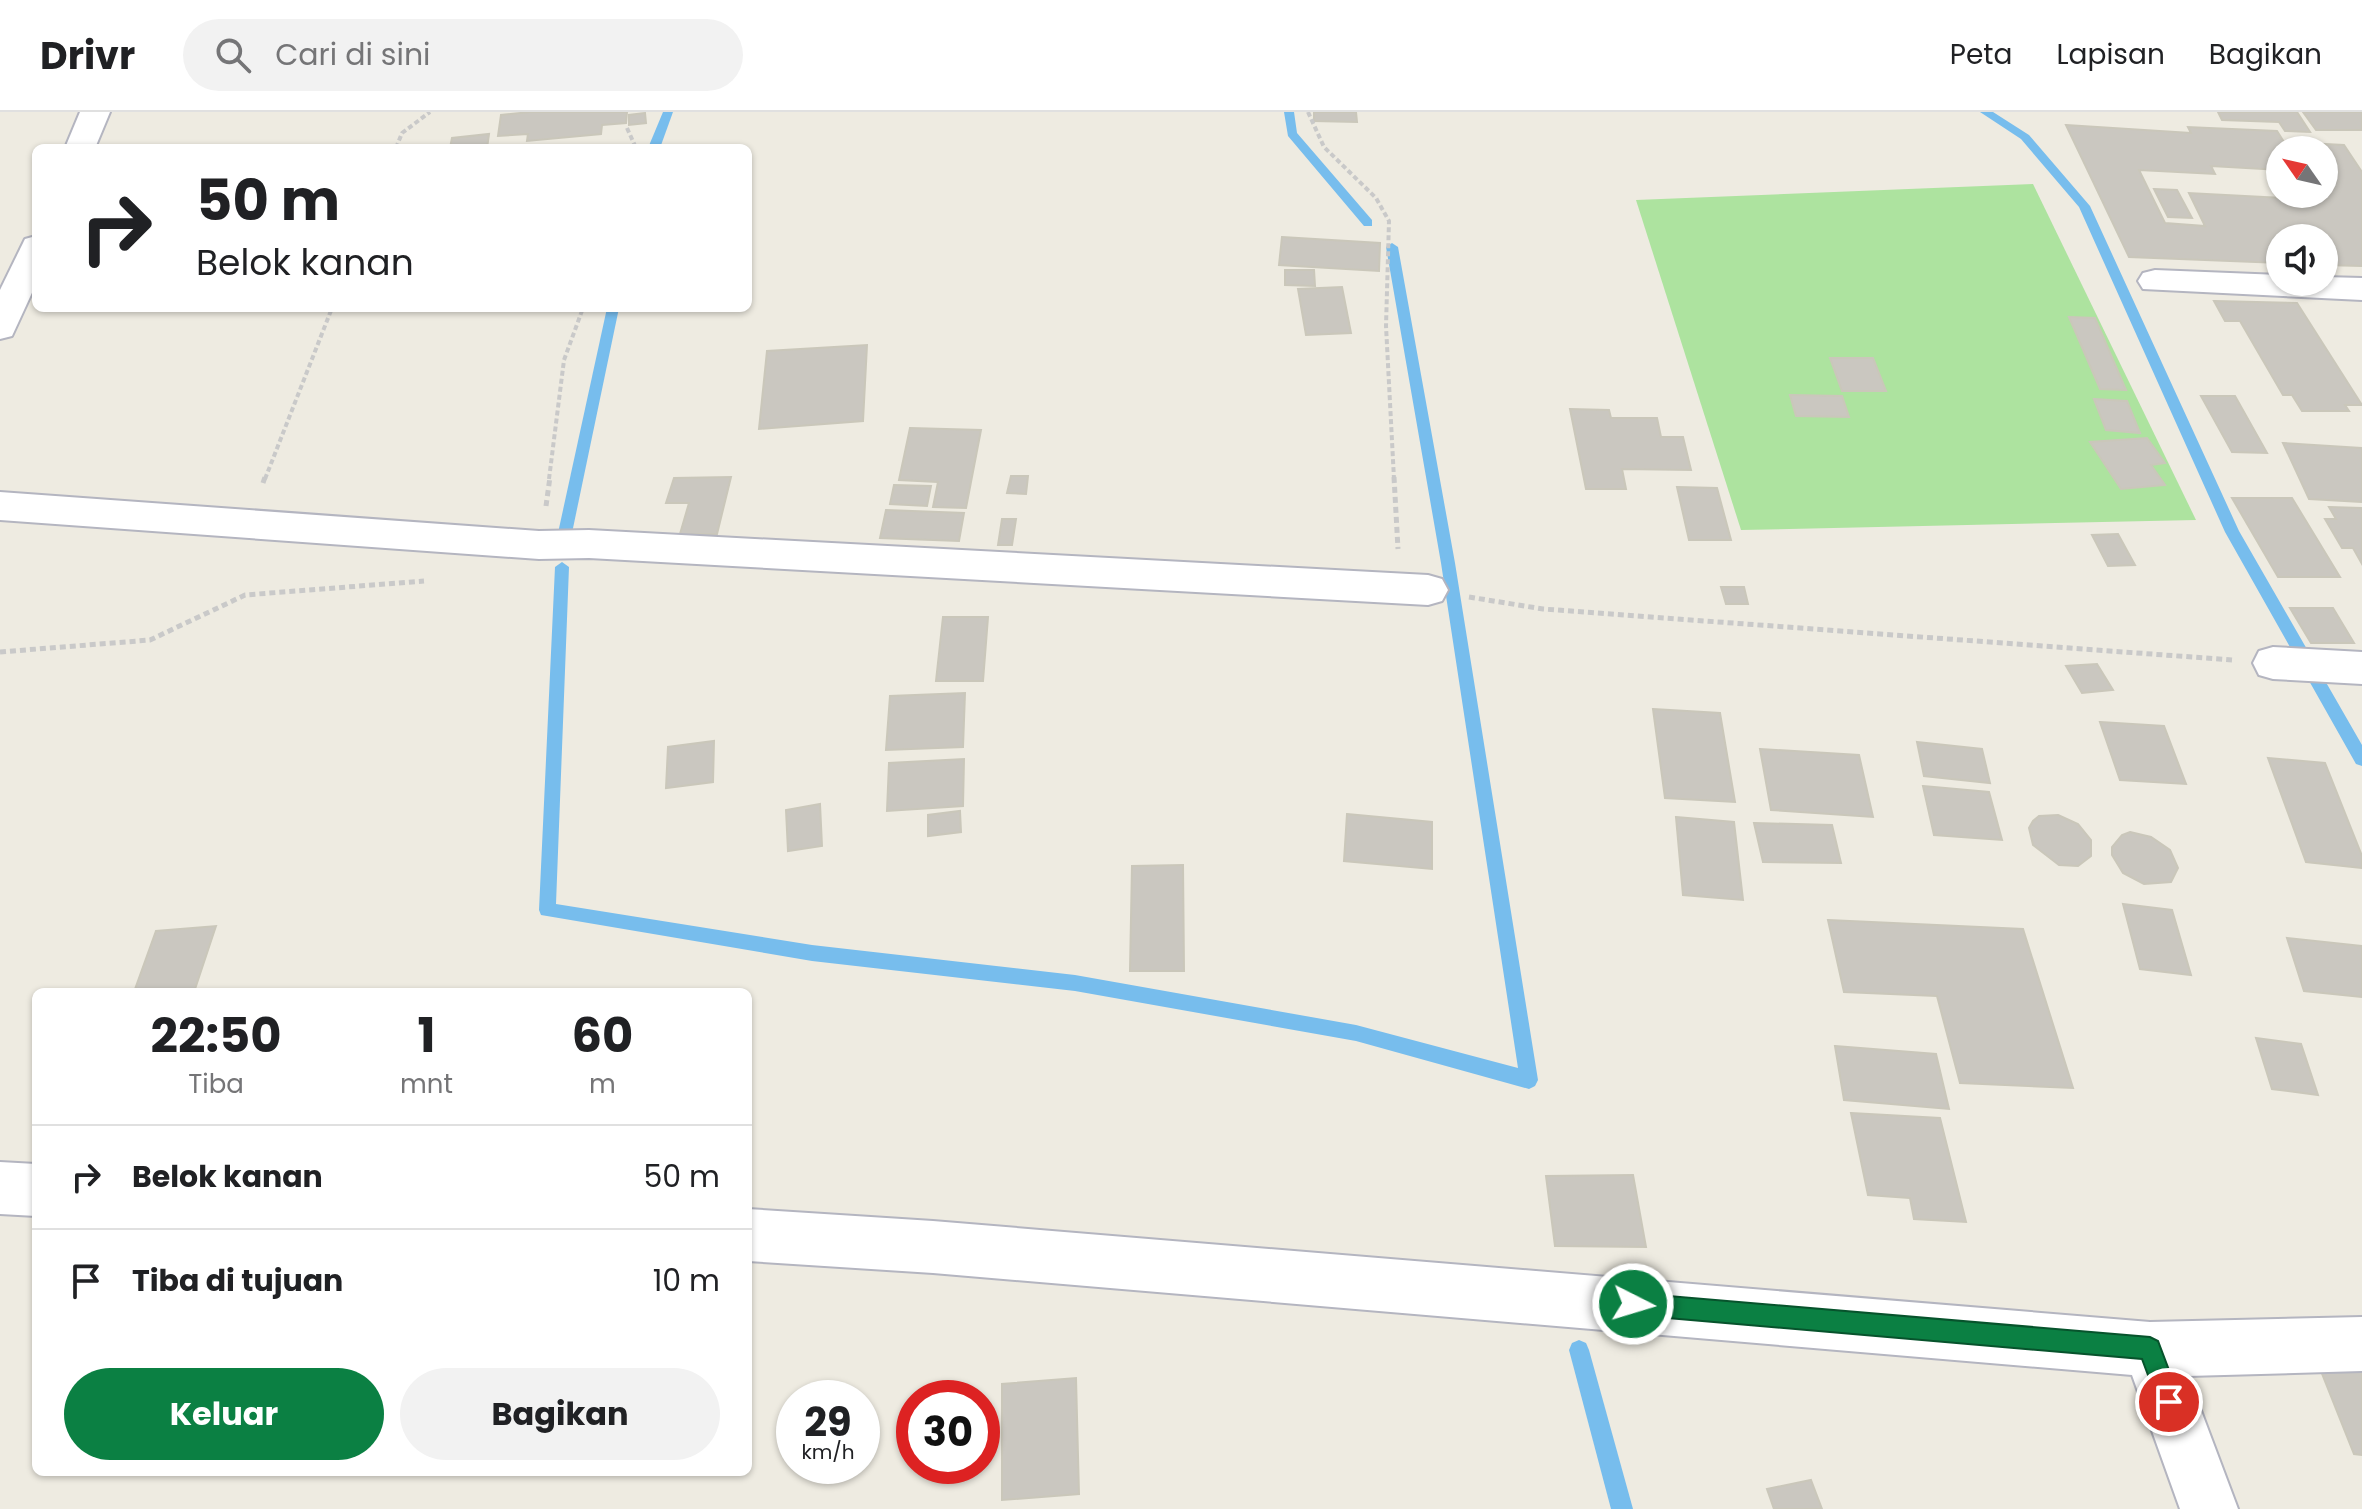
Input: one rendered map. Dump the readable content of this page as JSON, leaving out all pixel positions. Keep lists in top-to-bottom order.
{
  "north": "top left",
  "page": {
    "header": "Drivr",
    "search": "Cari di sini",
    "nav": ["Peta", "Lapisan", "Bagikan"],
    "turn": ["50 m", "Belok kanan"],
    "eta": [
      "22:50",
      "Tiba",
      "1",
      "mnt",
      "60",
      "m"
    ],
    "list": [
      {
        "name": "Belok kanan",
        "value": "50 m"
      },
      {
        "name": "Tiba di tujuan",
        "value": "10 m"
      }
    ],
    "buttons": ["Keluar", "Bagikan"],
    "speed": "29 km/h",
    "limit": "30"
  }
}
